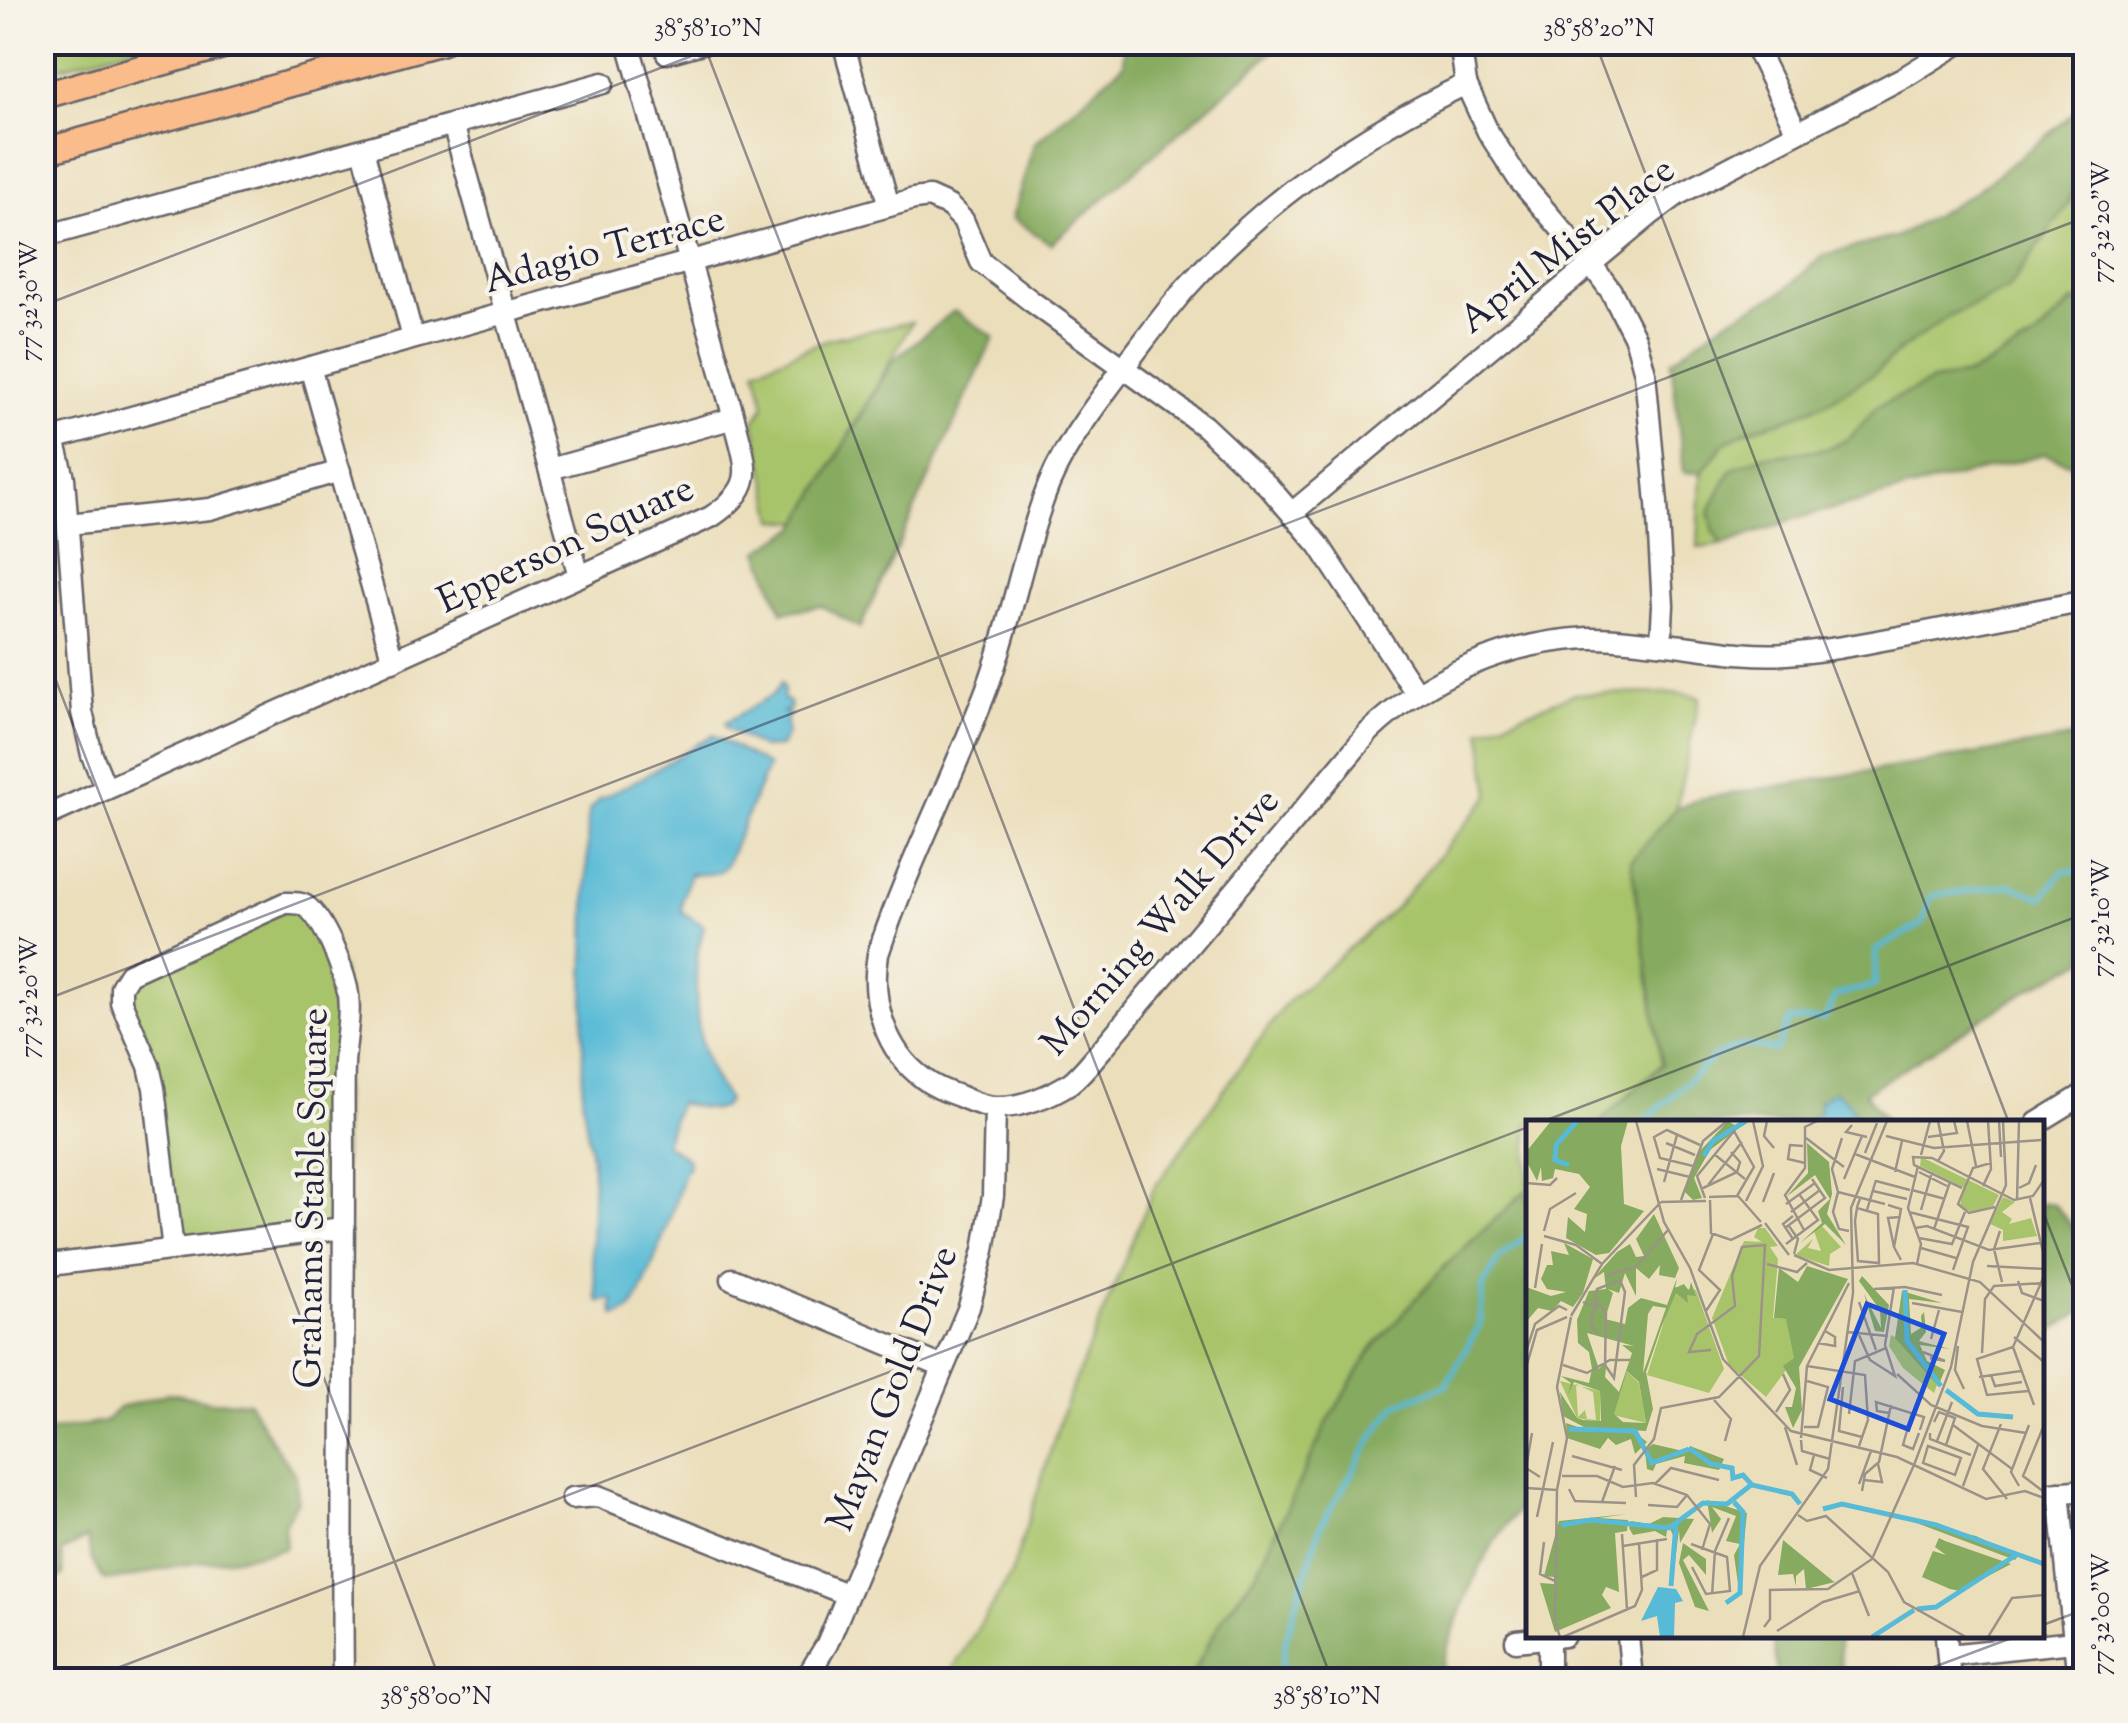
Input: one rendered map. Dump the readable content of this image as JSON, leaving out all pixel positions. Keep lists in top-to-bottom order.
{
  "streets": {
    "street": [
      "April Mist Place",
      "Adagio Terrace",
      "Epperson Square",
      "Morning Walk Drive",
      "Grahams Stable Square",
      "Mayan Gold Drive"
    ]
  },
  "crossings": [
    ["April Mist Place", "Adagio Terrace"],
    ["Adagio Terrace", "Epperson Square"],
    ["Adagio Terrace", "Morning Walk Drive"],
    ["Morning Walk Drive", "Mayan Gold Drive"]
  ],
  "coordinates": [
    "38°58'10\"N",
    "38°58'20\"N",
    "77°32'20\"W",
    "77°32'30\"W",
    "77°32'10\"W",
    "77°32'00\"W",
    "38°58'00\"N"
  ]
}
